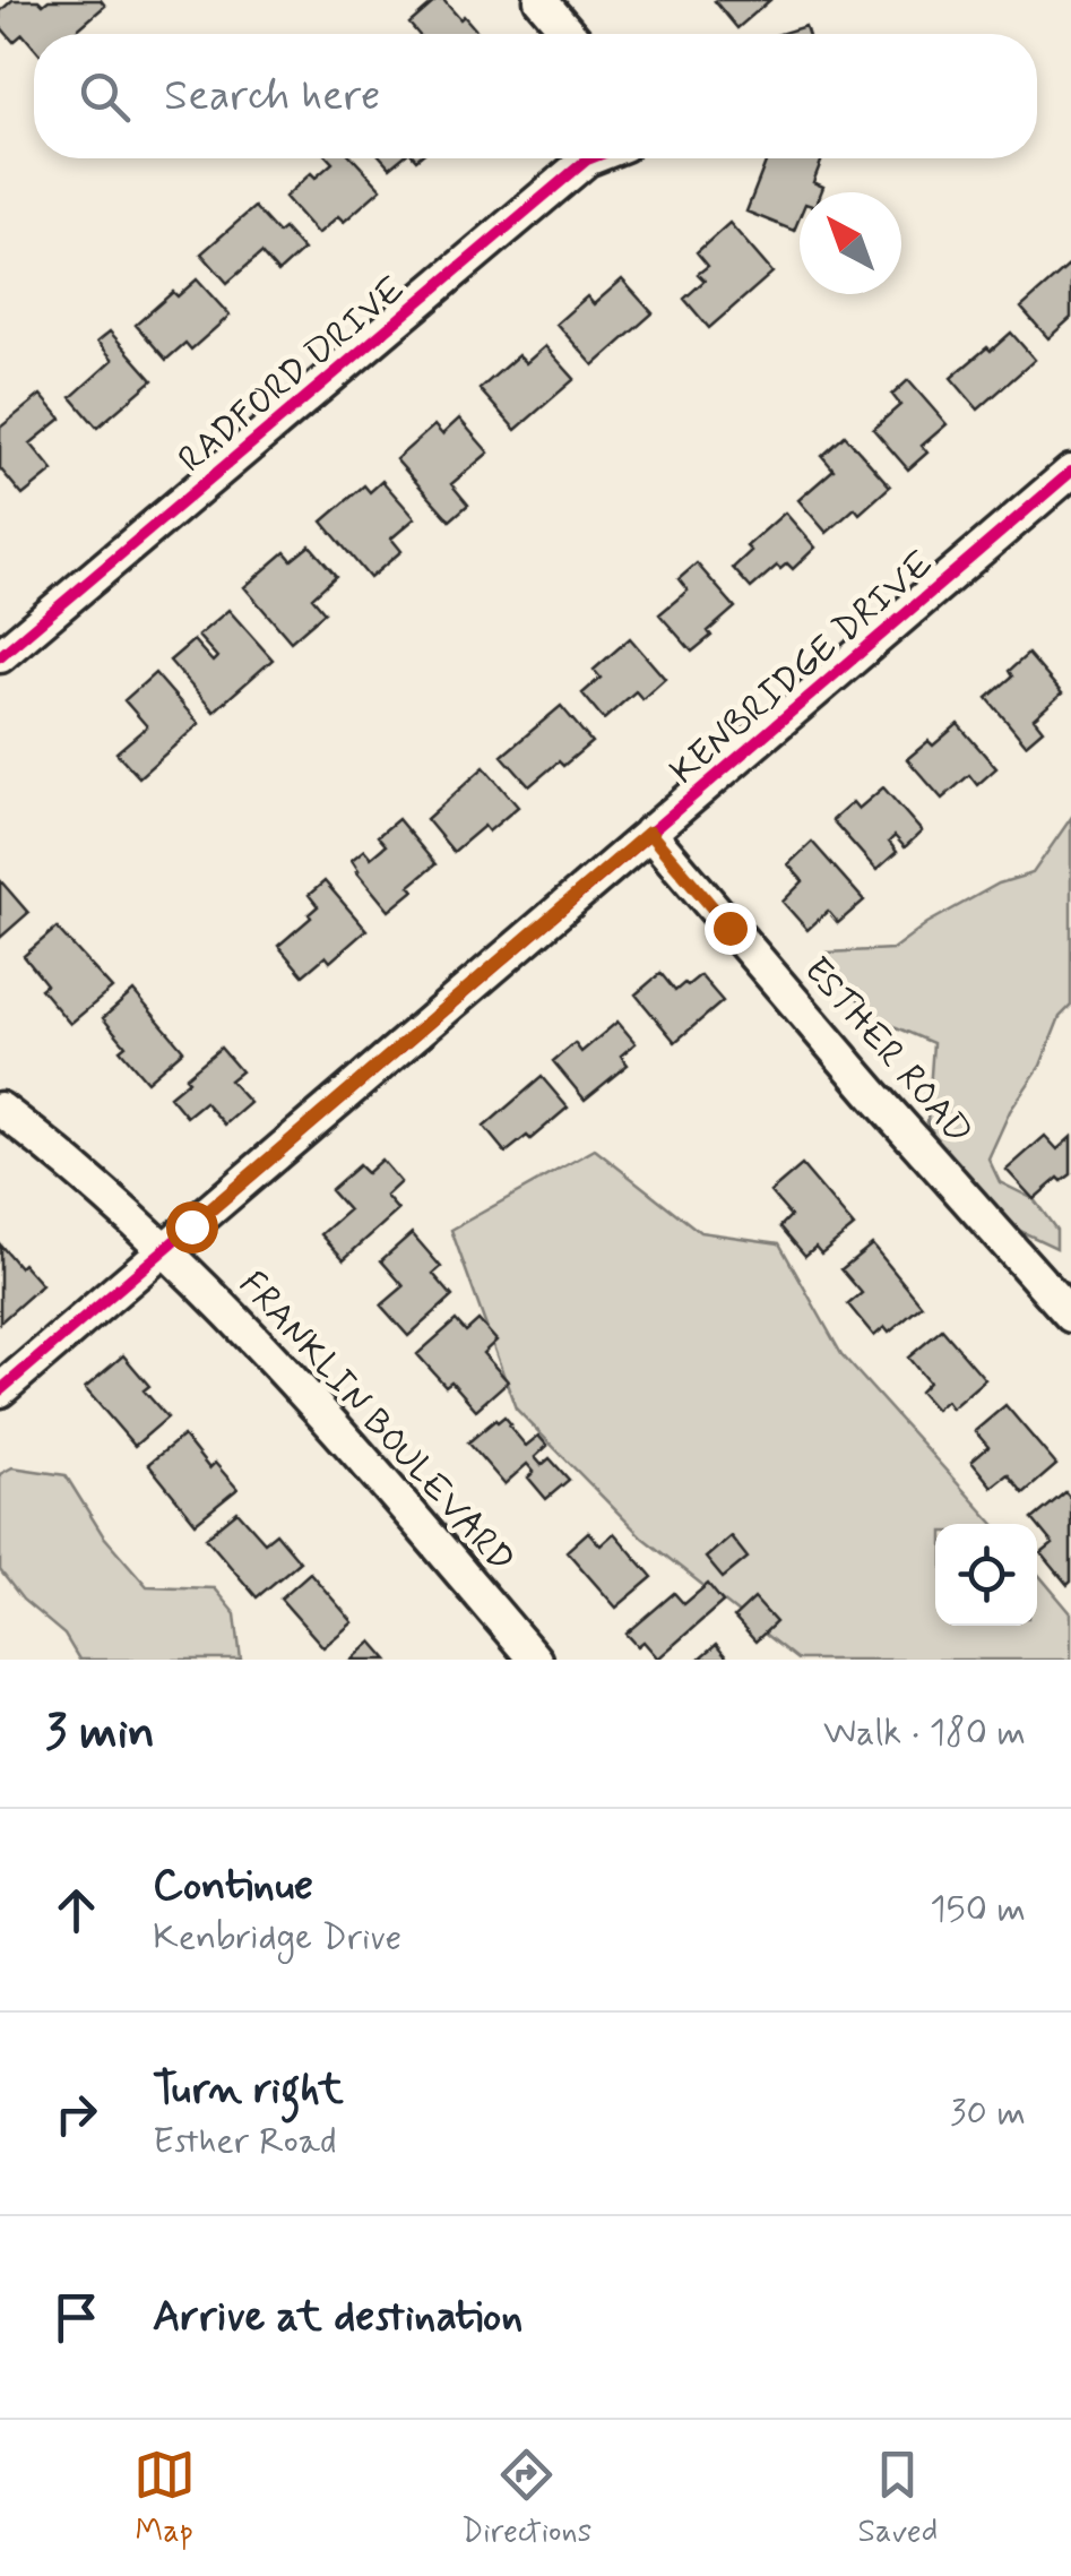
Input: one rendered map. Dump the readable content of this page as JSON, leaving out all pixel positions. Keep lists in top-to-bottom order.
{
  "streets": {
    "street": [
      "RADFORD DRIVE",
      "KENBRIDGE DRIVE",
      "ESTHER ROAD",
      "FRANKLIN BOULEVARD"
    ]
  },
  "crossings": [
    ["KENBRIDGE DRIVE", "ESTHER ROAD"],
    ["KENBRIDGE DRIVE", "FRANKLIN BOULEVARD"]
  ],
  "north": "top left",
  "page": {
    "search": "Search here",
    "heading": ["3 min", "Walk · 180 m"],
    "list": [
      ["Continue", "Kenbridge Drive", "150 m"],
      ["Turn right", "Esther Road", "30 m"],
      "Arrive at destination"
    ],
    "nav": ["Map", "Directions", "Saved"]
  }
}
